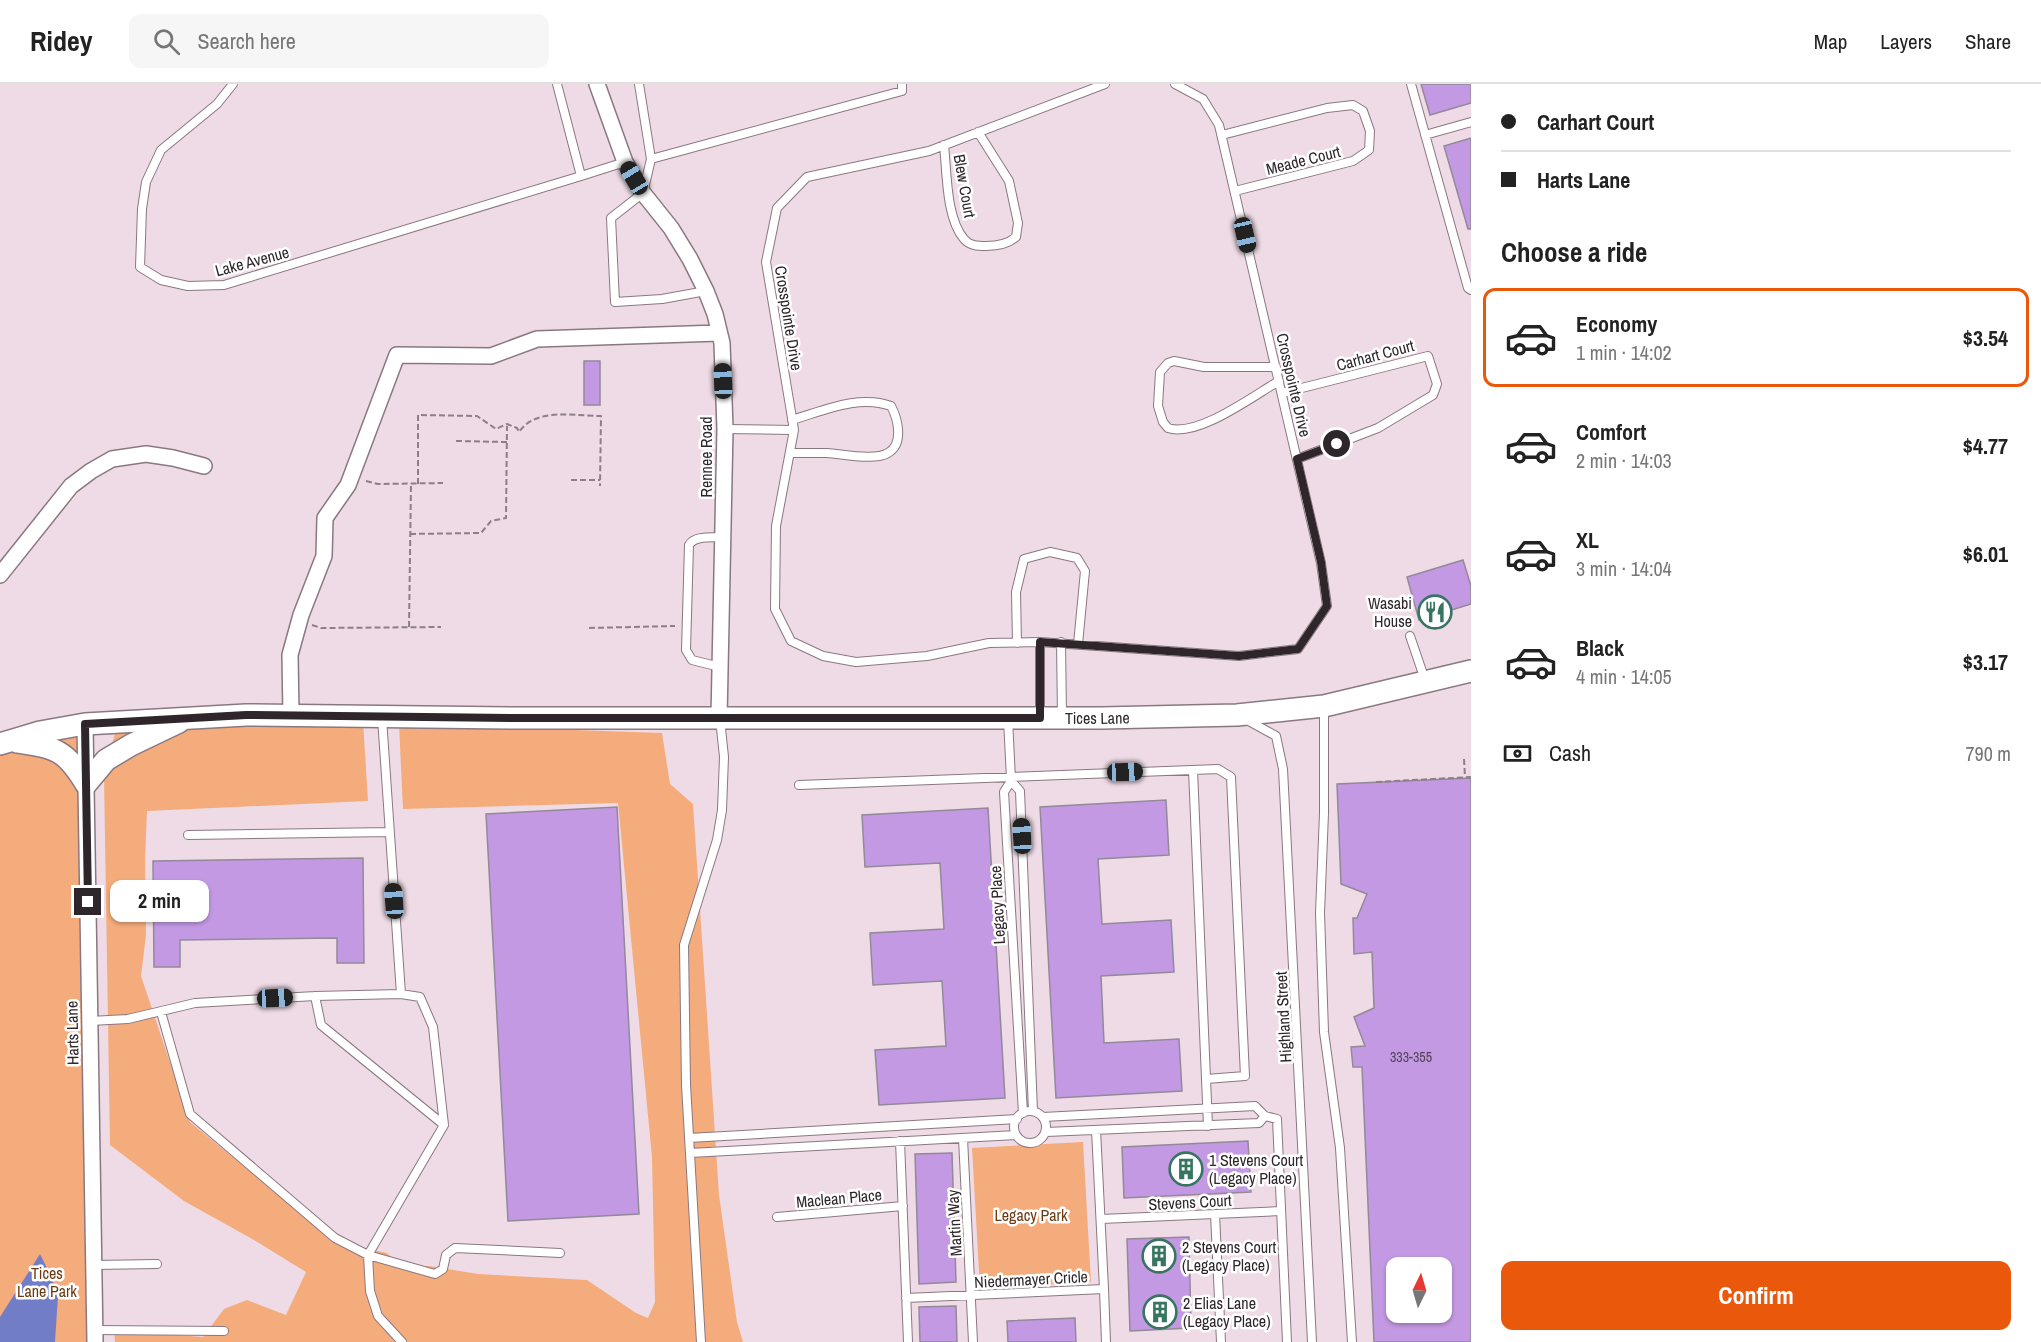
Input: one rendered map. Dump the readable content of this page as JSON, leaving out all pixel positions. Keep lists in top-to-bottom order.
{
  "streets": {
    "street": ["Rennee Road", "Tices Lane", "Harts Lane"],
    "lane": [
      "Meade Court",
      "Blew Court",
      "Lake Avenue",
      "Crosspointe Drive",
      "Carhart Court",
      "Legacy Place",
      "Highland Street",
      "Maclean Place",
      "Stevens Court",
      "Martin Way",
      "Niedermayer Cricle"
    ]
  },
  "crossings": [
    ["Meade Court", "Crosspointe Drive"],
    ["Blew Court", "Crosspointe Drive"],
    ["Lake Avenue", "Rennee Road"],
    ["Crosspointe Drive", "Carhart Court"],
    ["Rennee Road", "Tices Lane"],
    ["Tices Lane", "Highland Street"],
    ["Tices Lane", "Harts Lane"],
    ["Martin Way", "Niedermayer Cricle"]
  ],
  "parks": ["Legacy Park", "Tices Lane Park"],
  "places": {
    "restaurant": ["Wasabi House"],
    "building": ["1 Stevens Court (Legacy Place)", "2 Stevens Court (Legacy Place)", "2 Elias Lane (Legacy Place)"]
  },
  "house_numbers": ["333-355"],
  "north": "top",
  "page": {
    "header": "Ridey",
    "search": "Search here",
    "nav": ["Map", "Layers", "Share"],
    "banner": ["Carhart Court", "Harts Lane"],
    "heading": "Choose a ride",
    "list": [
      {
        "name": "Economy",
        "note": "1 min · 14:02",
        "value": "$3.54"
      },
      {
        "name": "Comfort",
        "note": "2 min · 14:03",
        "value": "$4.77"
      },
      {
        "name": "XL",
        "note": "3 min · 14:04",
        "value": "$6.01"
      },
      {
        "name": "Black",
        "note": "4 min · 14:05",
        "value": "$3.17"
      }
    ],
    "pay": ["Cash", "790 m"],
    "bubble": "2 min",
    "buttons": "Confirm"
  }
}
